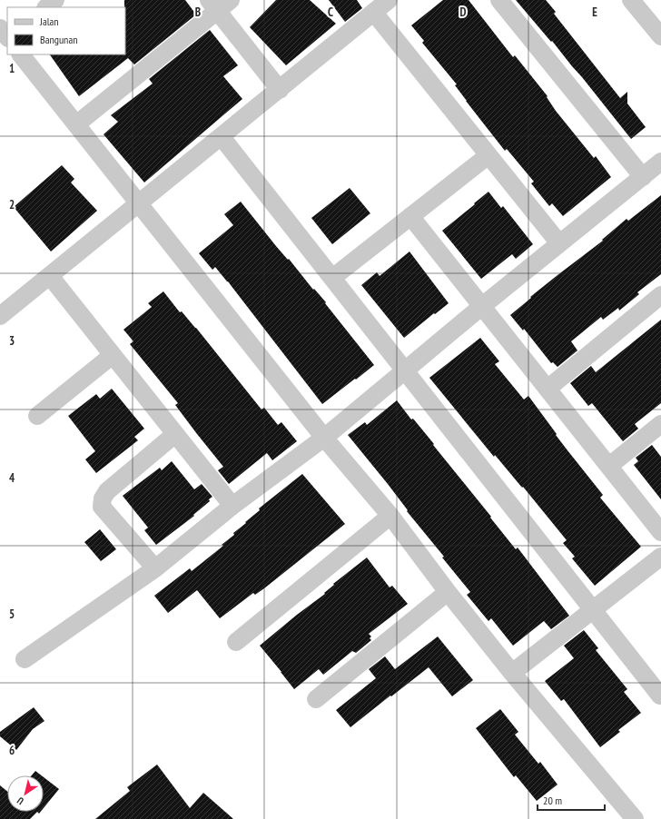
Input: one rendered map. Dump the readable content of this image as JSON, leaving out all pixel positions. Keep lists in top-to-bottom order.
{
  "legend": ["Jalan", "Bangunan"],
  "scale_bar": "20 m",
  "north": "bottom left",
  "grid": {
    "columns": [
      "B",
      "C",
      "D",
      "E"
    ],
    "rows": [
      "1",
      "2",
      "3",
      "4",
      "5",
      "6"
    ]
  }
}
